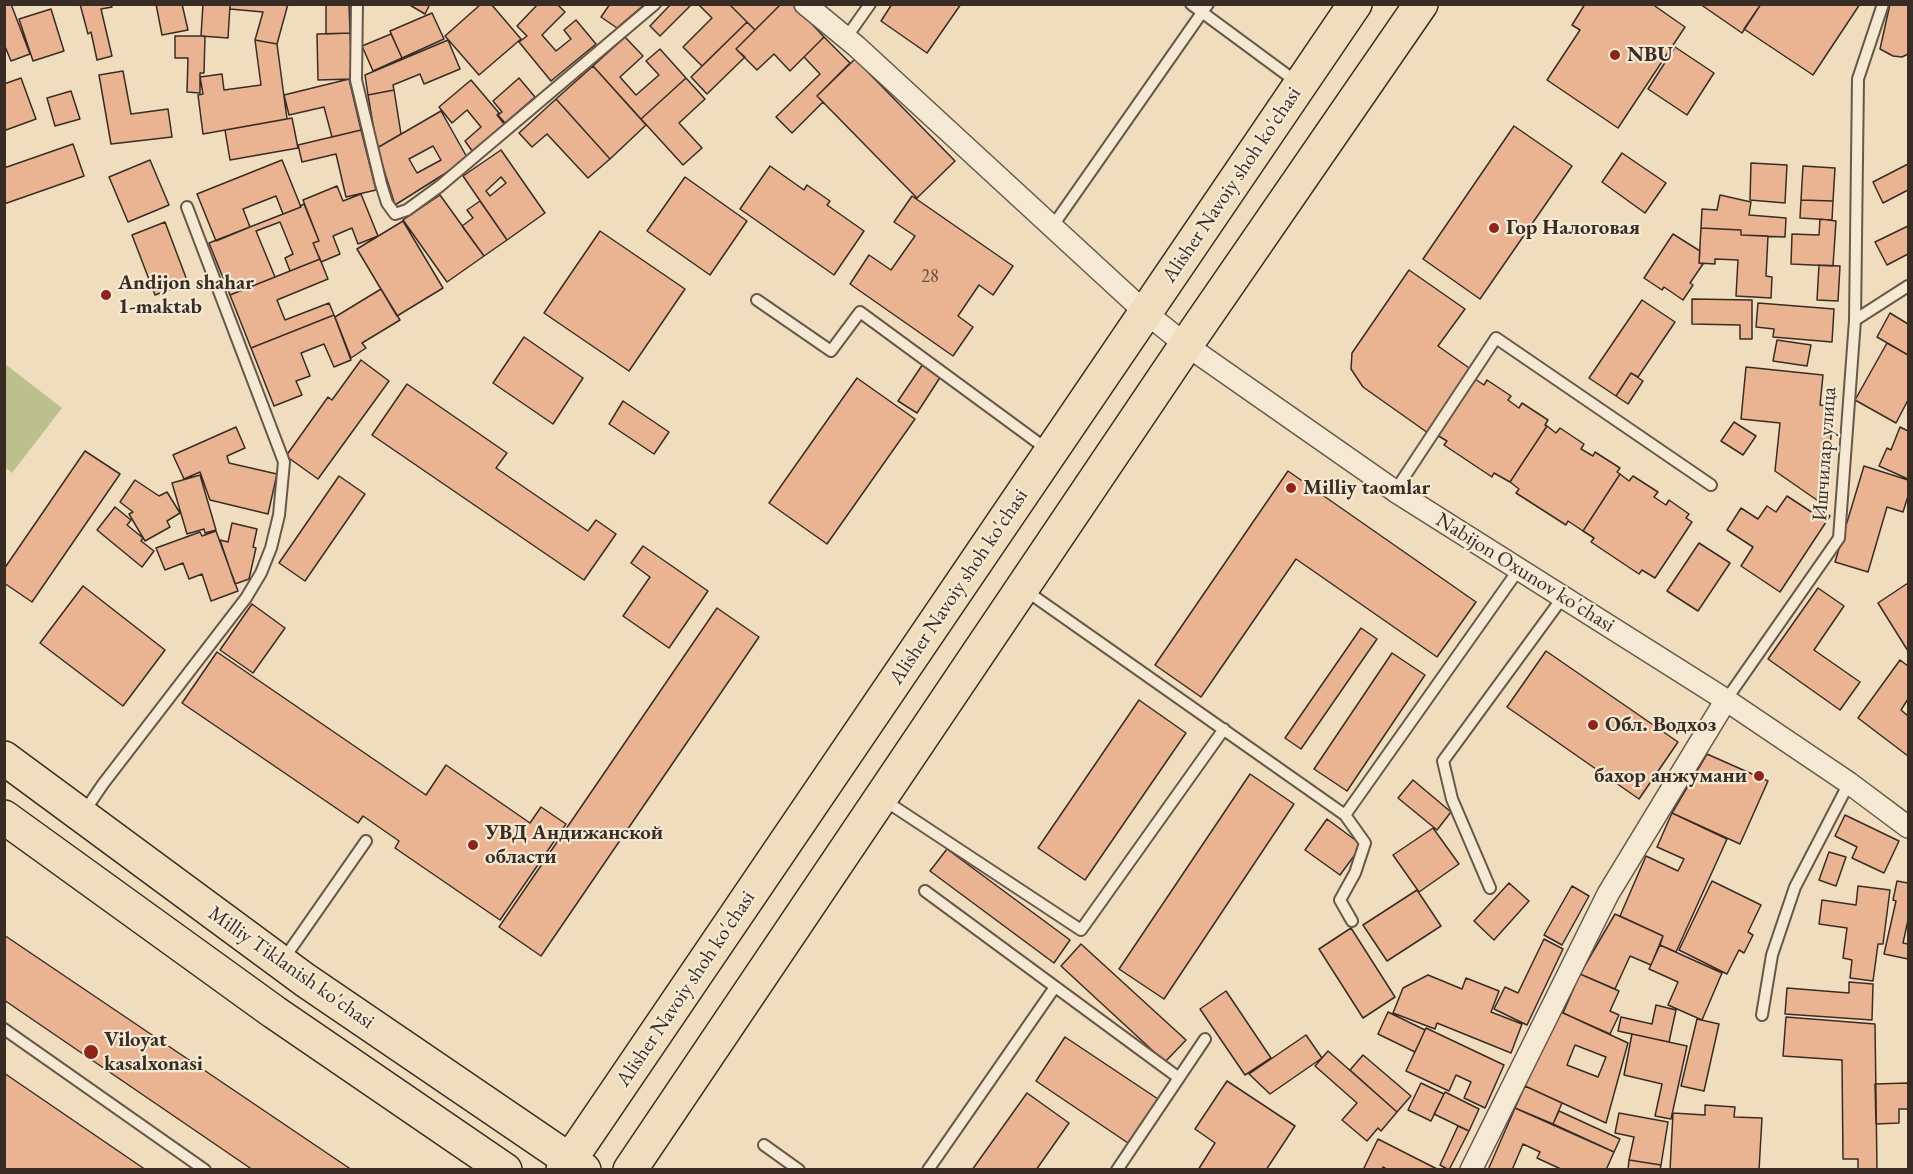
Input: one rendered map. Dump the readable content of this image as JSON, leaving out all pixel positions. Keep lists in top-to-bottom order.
{
  "streets": {
    "main road": ["Alisher Navoiy shoh ko'chasi", "Milliy Tiklanish ko'chasi"],
    "street": ["Nabijon Oxunov ko'chasi"],
    "lane": ["Ишчилар улица"]
  },
  "crossings": [
    ["Alisher Navoiy shoh ko'chasi", "Nabijon Oxunov ko'chasi"],
    ["Alisher Navoiy shoh ko'chasi", "Milliy Tiklanish ko'chasi"],
    ["Ишчилар улица", "Nabijon Oxunov ko'chasi"]
  ],
  "places": [
    "NBU",
    "Гор Налоговая",
    "Andijon shahar 1-maktab",
    "Milliy taomlar",
    "Обл. Водхоз",
    "бахор анжумани",
    "УВД Андижанской области",
    "Viloyat kasalxonasi"
  ],
  "house_numbers": ["28"]
}
